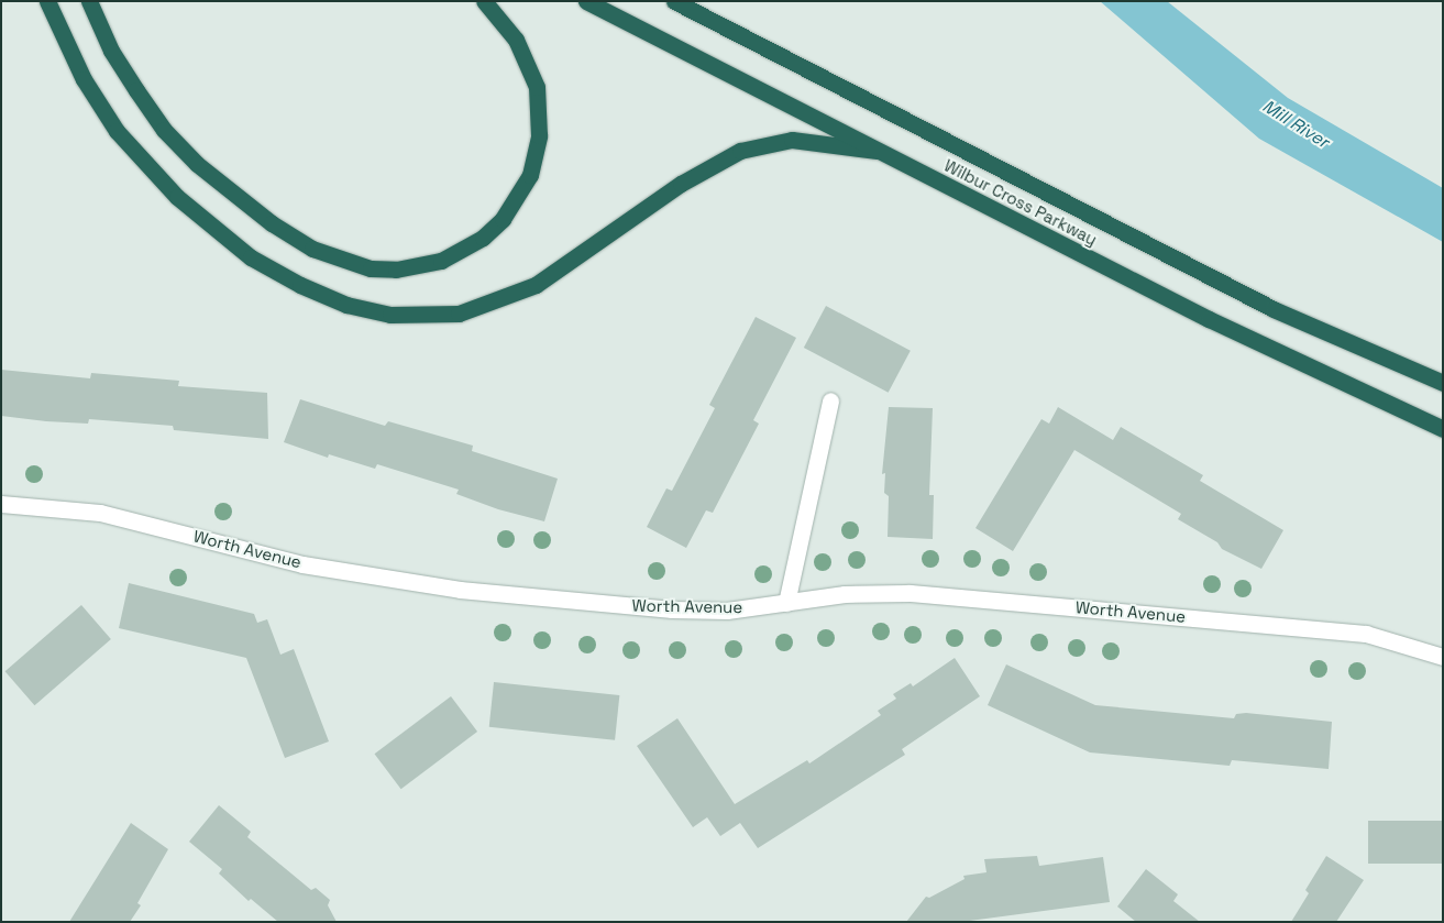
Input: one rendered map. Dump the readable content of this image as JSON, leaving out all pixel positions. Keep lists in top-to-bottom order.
{
  "streets": {
    "highway": ["Wilbur Cross Parkway"],
    "street": ["Worth Avenue"]
  },
  "water": ["Mill River"]
}
